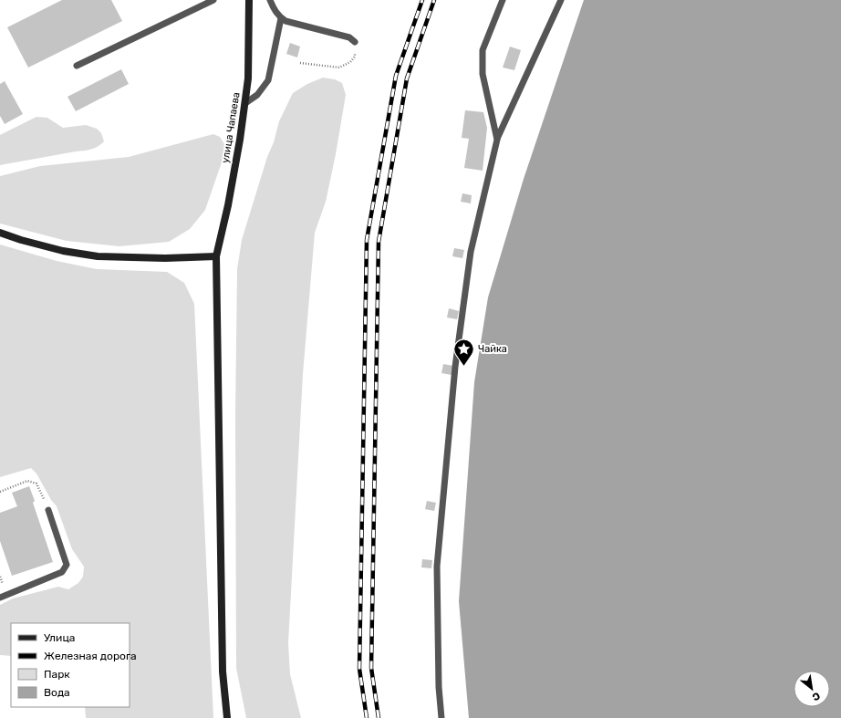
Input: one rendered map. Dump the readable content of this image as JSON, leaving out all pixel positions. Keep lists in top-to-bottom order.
{
  "streets": {
    "main road": ["улица Чапаева"]
  },
  "places": {
    "place": ["Чайка"]
  },
  "legend": [
    "Улица",
    "Железная дорога",
    "Парк",
    "Вода"
  ],
  "north": "bottom right"
}
